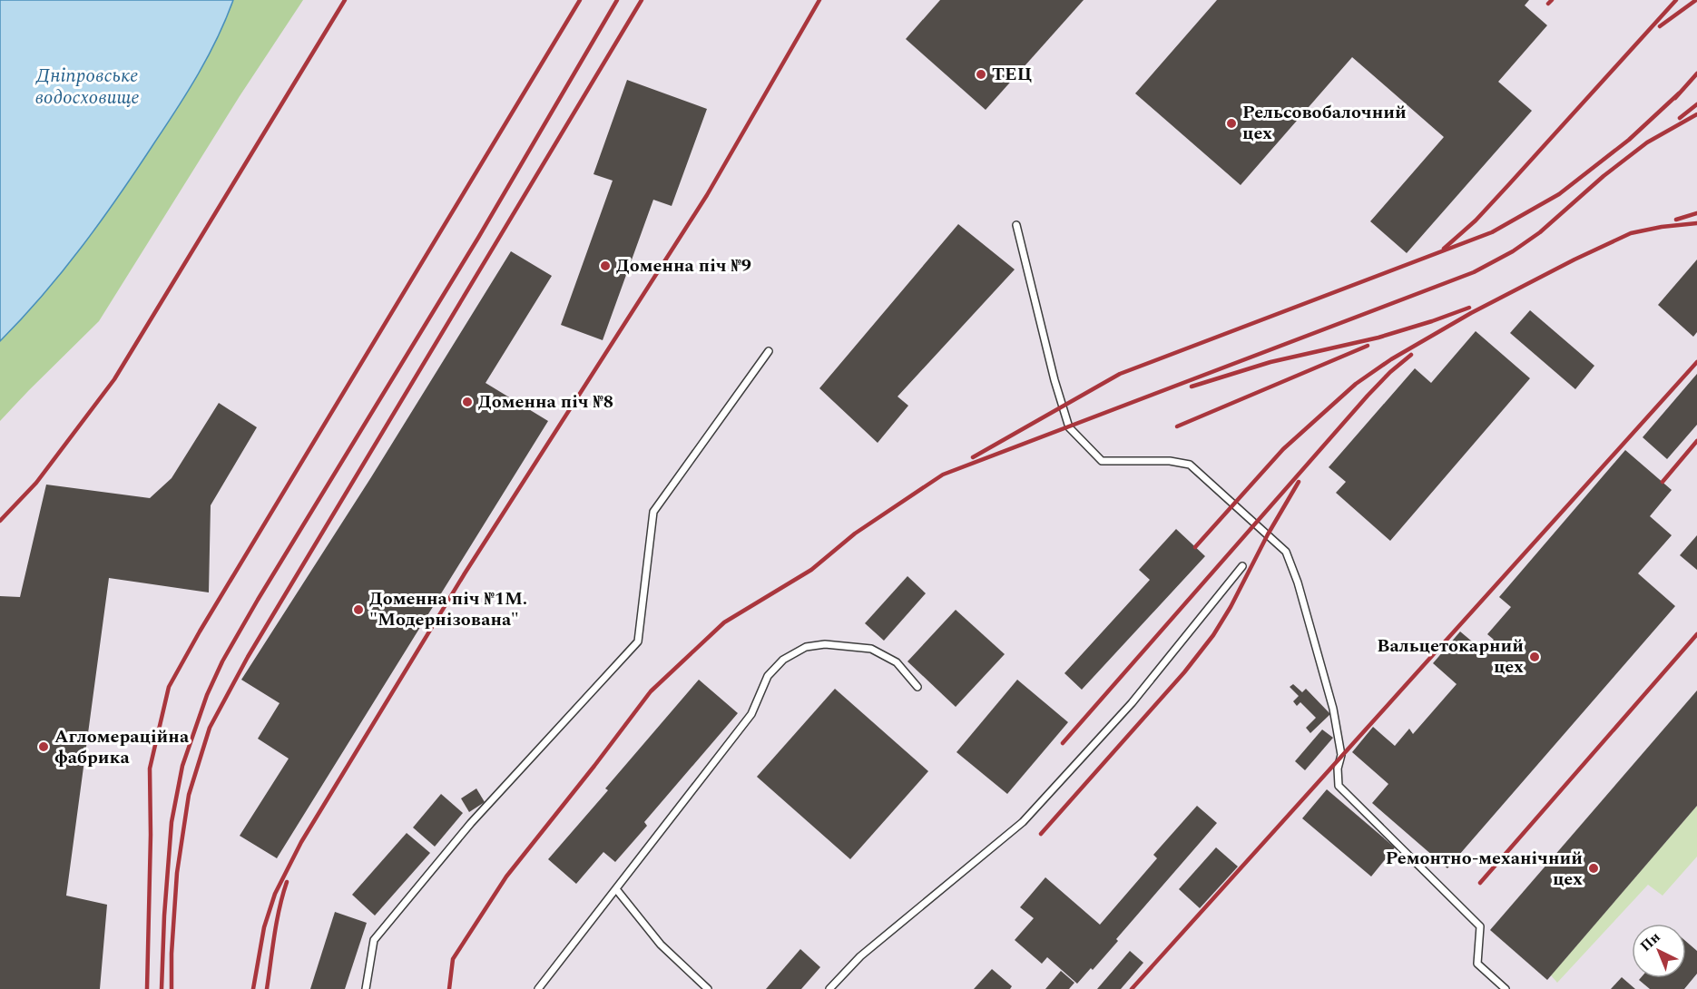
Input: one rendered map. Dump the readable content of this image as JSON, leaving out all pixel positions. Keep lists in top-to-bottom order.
{
  "water": ["Дніпровське водосховище"],
  "places": [
    "ТЕЦ",
    "Рельсовобалочний цех",
    "Доменна піч №9",
    "Доменна піч №8",
    "Доменна піч №1М. \"Модернізована\"",
    "Вальцетокарний цех",
    "Агломераційна фабрика",
    "Ремонтно-механічний цех"
  ],
  "north": "top left"
}
